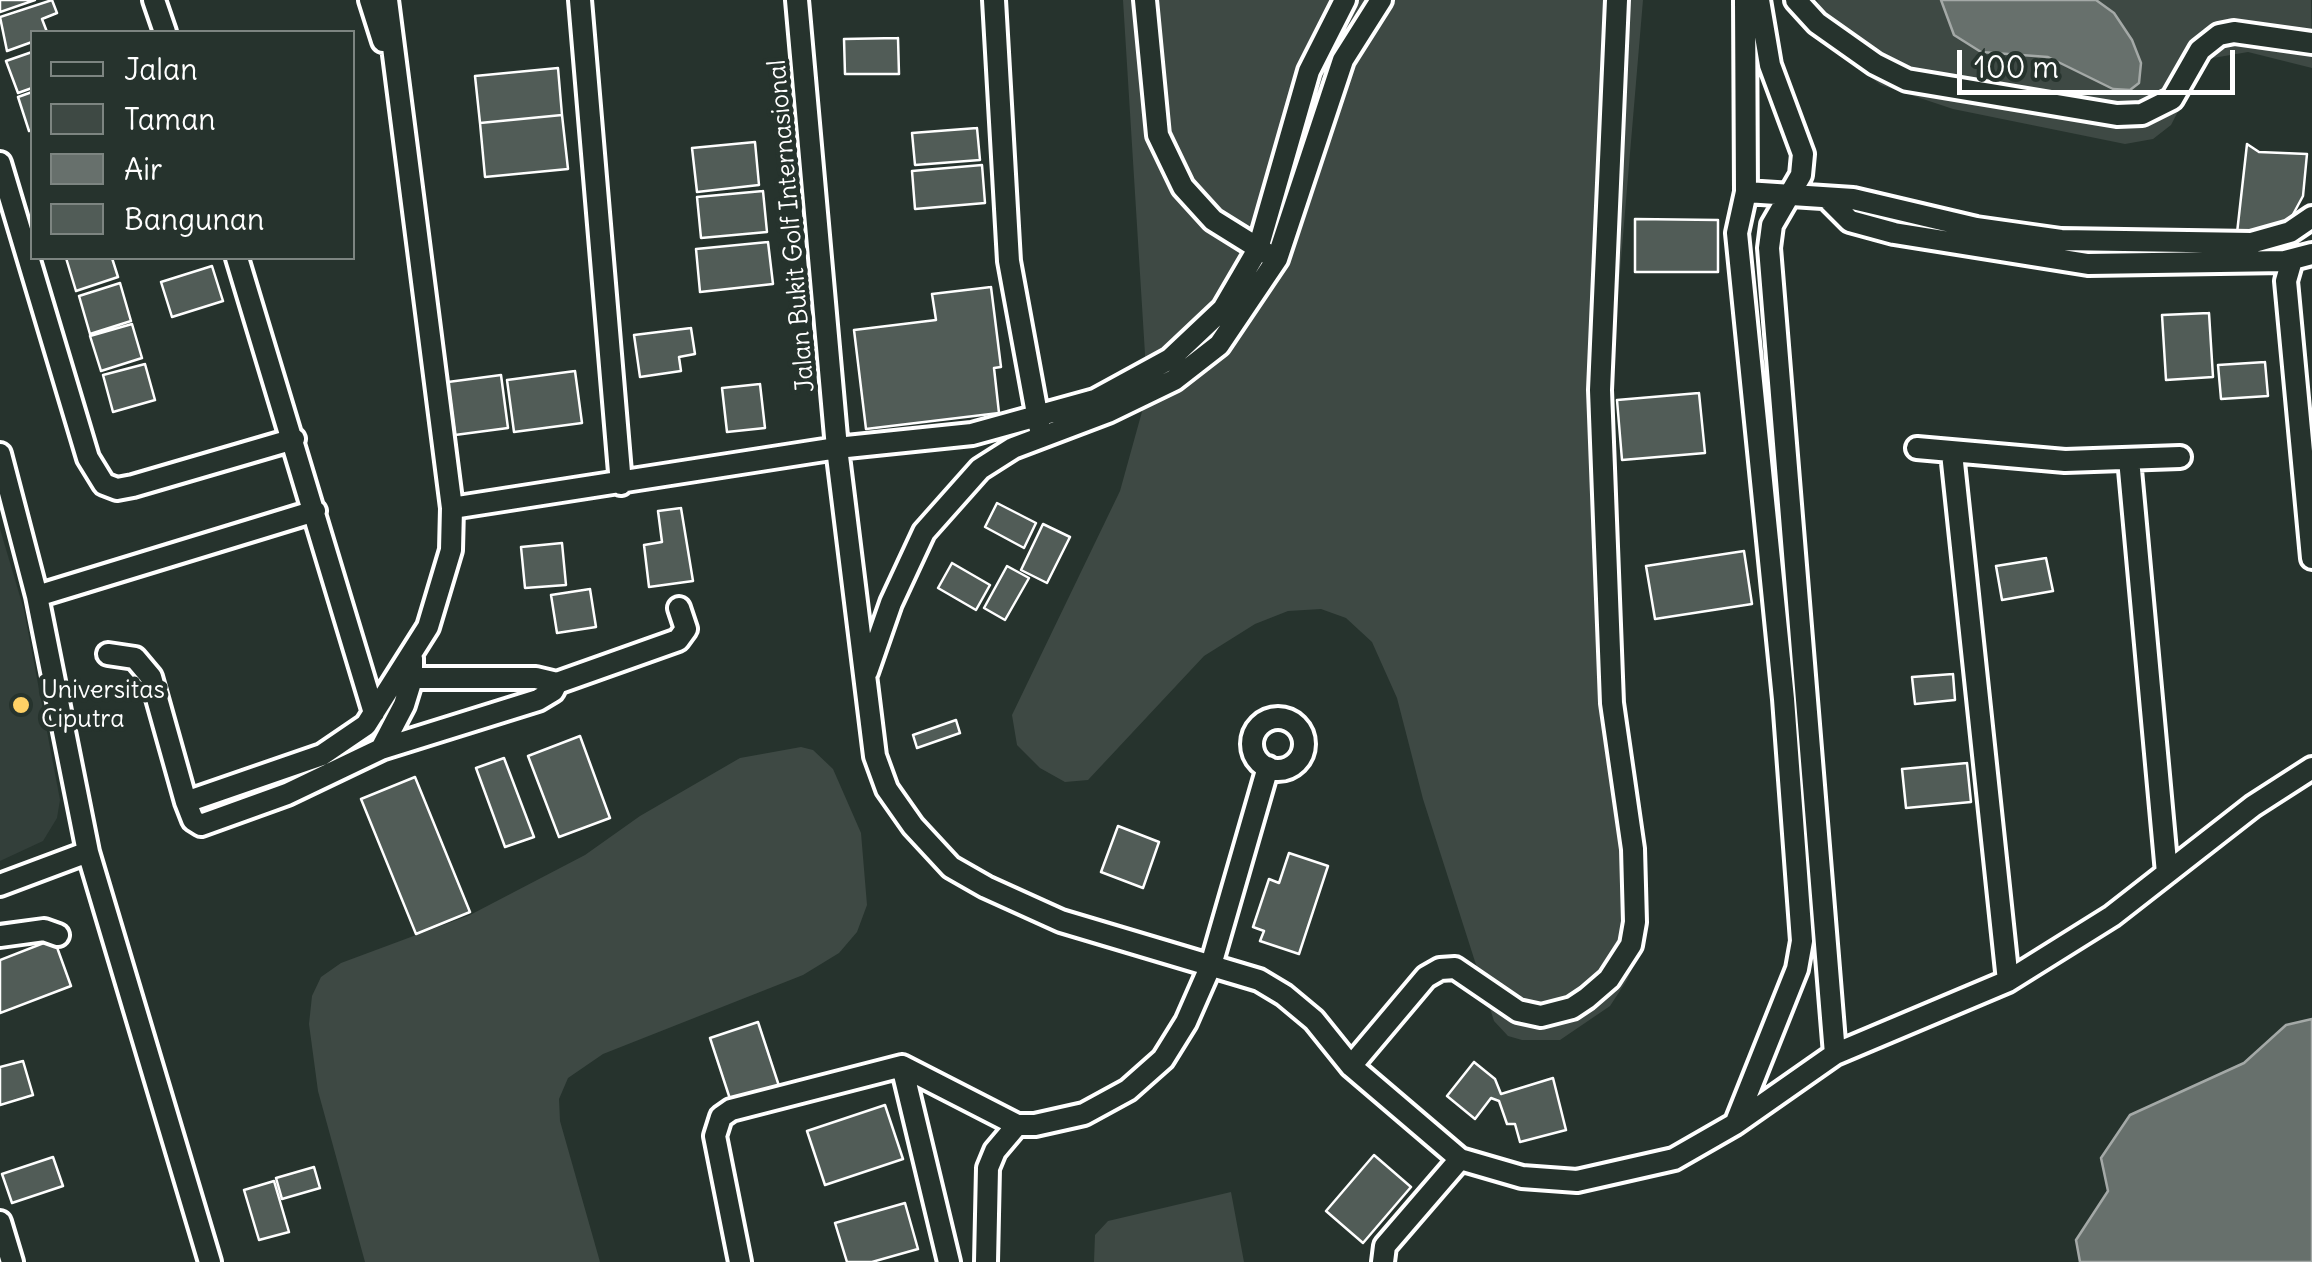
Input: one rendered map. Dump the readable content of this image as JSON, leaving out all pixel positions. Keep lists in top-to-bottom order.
{
  "streets": {
    "street": ["Jalan Bukit Golf Internasional"]
  },
  "places": ["Universitas Ciputra"],
  "legend": [
    "Jalan",
    "Taman",
    "Air",
    "Bangunan"
  ],
  "scale_bar": "100 m"
}
